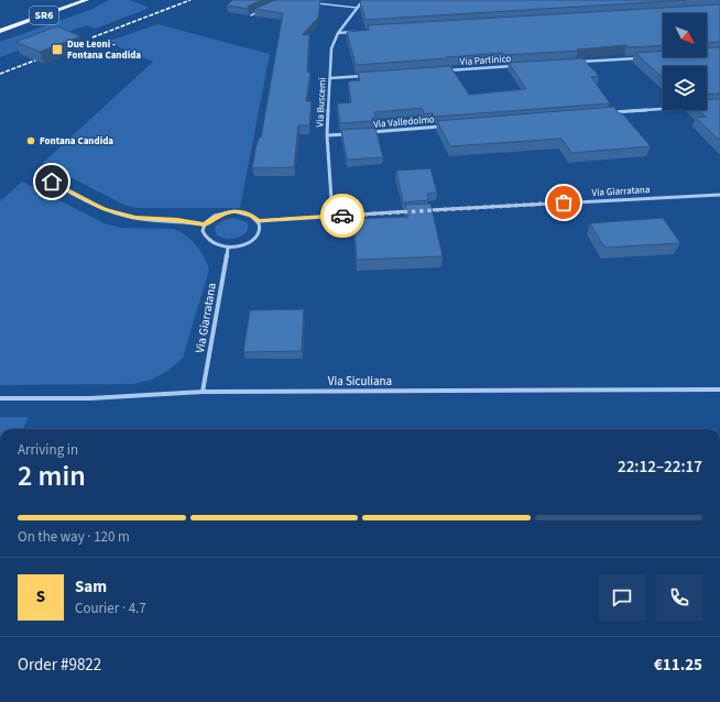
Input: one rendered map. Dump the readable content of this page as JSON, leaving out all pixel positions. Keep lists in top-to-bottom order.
{
  "streets": {
    "main road": ["SR6"],
    "street": [
      "Via Partinico",
      "Via Buscemi",
      "Via Valledolmo",
      "Via Giarratana",
      "Via Siculiana"
    ]
  },
  "crossings": [
    ["Via Giarratana", "Via Siculiana"]
  ],
  "places": {
    "transit": ["Due Leoni - Fontana Candida"],
    "other": ["Fontana Candida"]
  },
  "north": "bottom right",
  "page": {
    "heading": ["2 min", "Arriving in", "22:12–22:17"],
    "panel": [
      "Sam",
      "Courier · 4.7",
      "Order #9822",
      "€11.25"
    ],
    "bar": "On the way · 120 m",
    "round": "S"
  }
}
